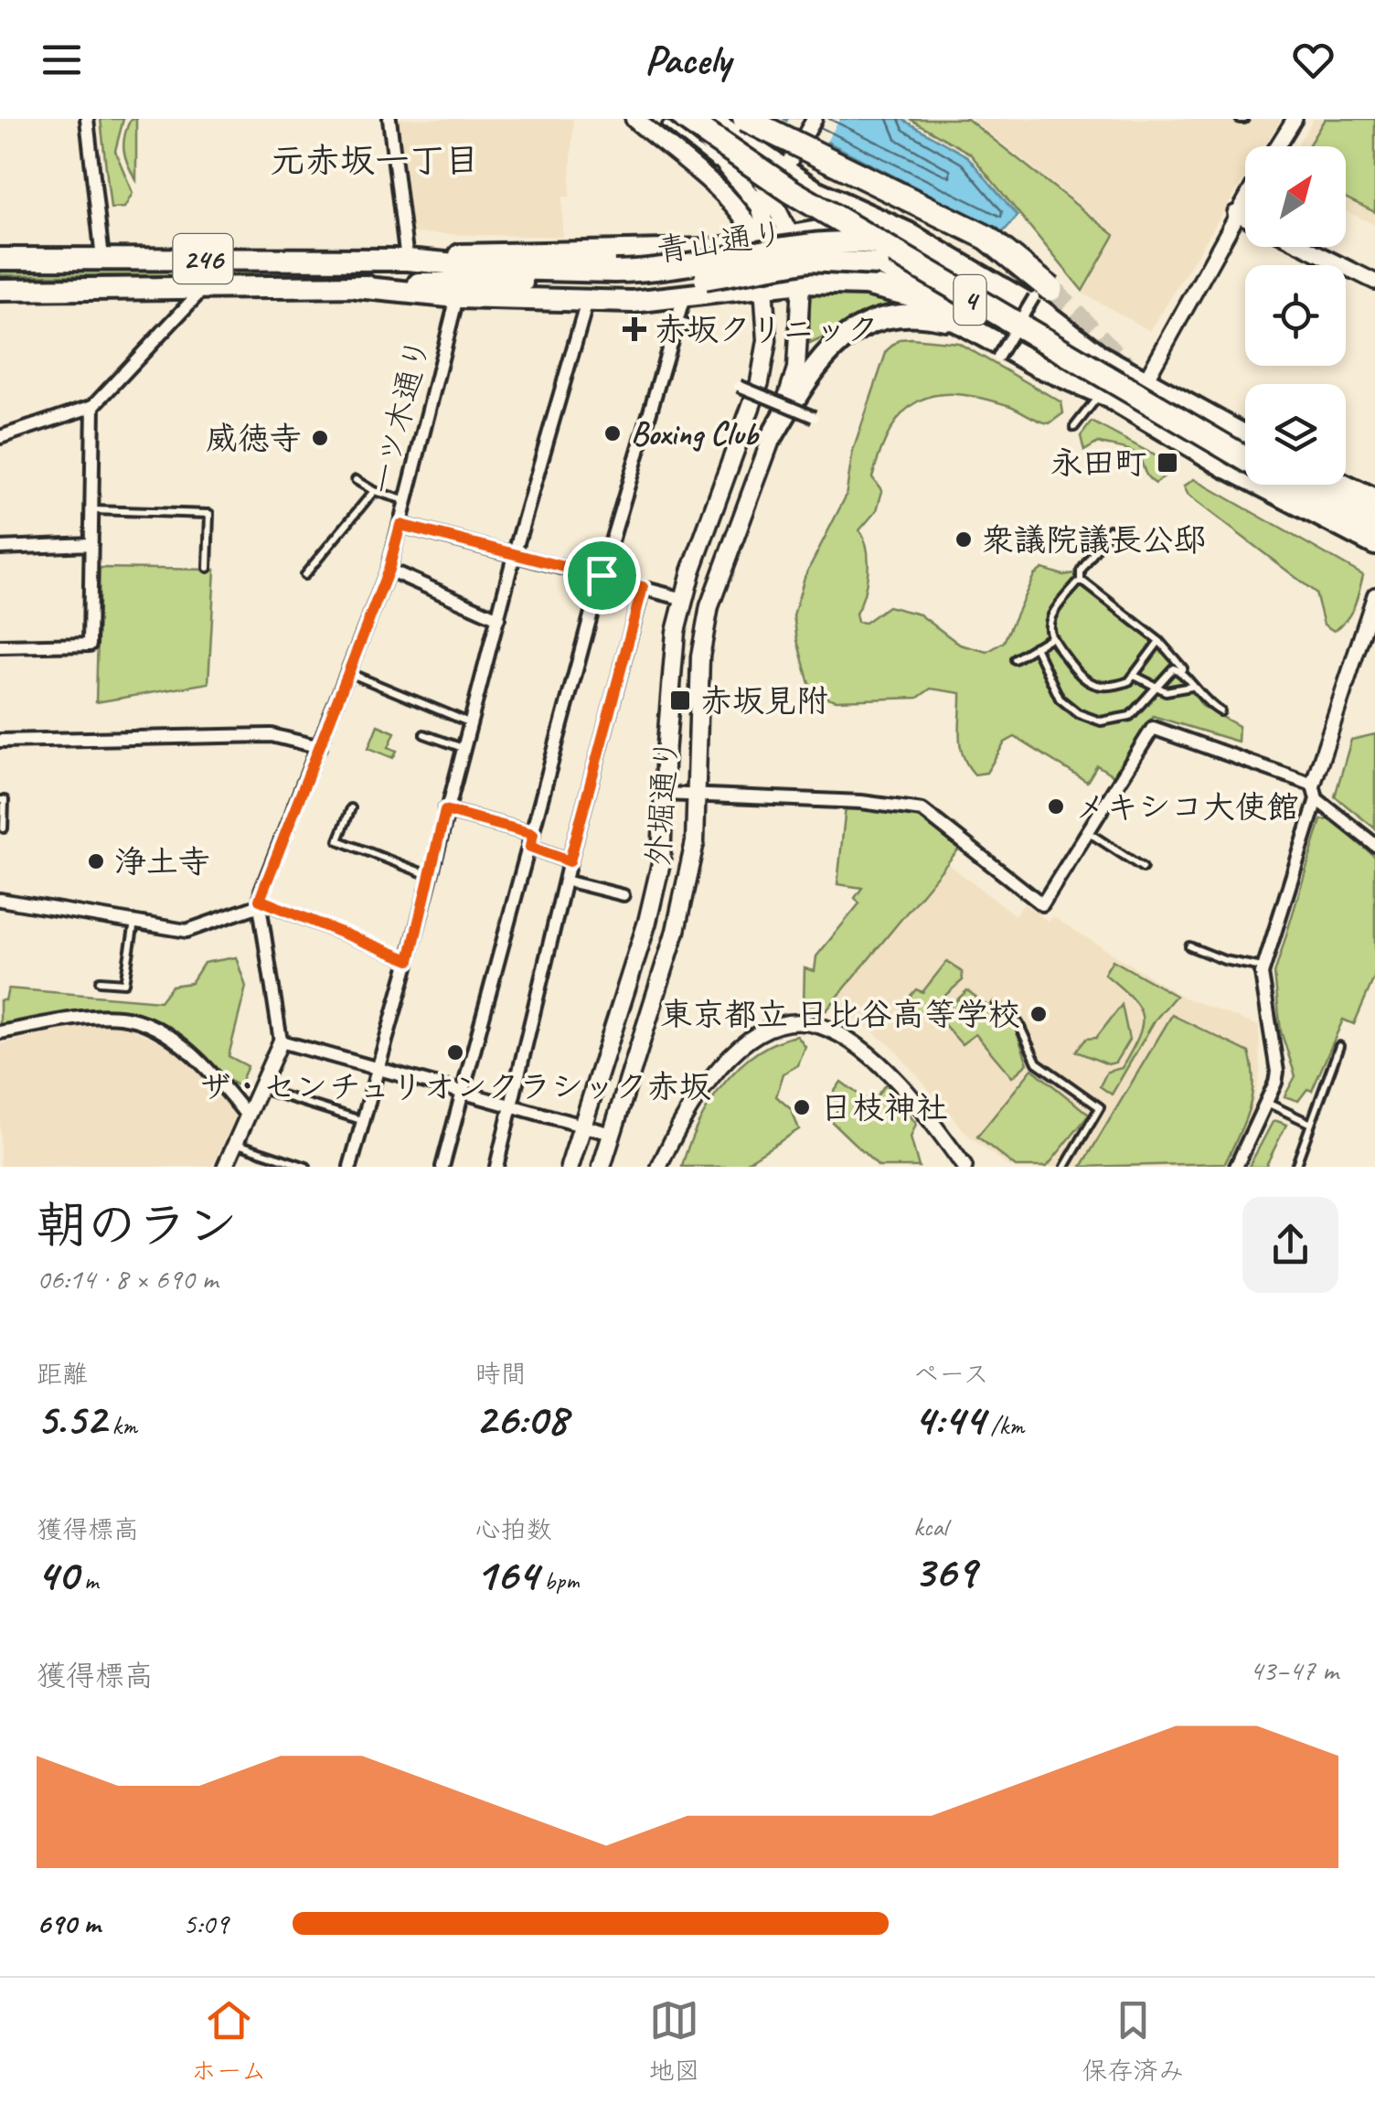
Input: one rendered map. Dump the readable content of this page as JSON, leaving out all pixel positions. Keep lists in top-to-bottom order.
{
  "streets": {
    "highway": ["青山通り", "246", "4"],
    "main road": ["外堀通り"],
    "street": ["一ツ木通り"]
  },
  "crossings": [
    ["青山通り", "4"]
  ],
  "districts": ["元赤坂一丁目"],
  "places": {
    "health": ["赤坂クリニック"],
    "other": [
      "Boxing Club",
      "威徳寺",
      "衆議院議長公邸",
      "メキシコ大使館",
      "浄土寺",
      "東京都立 日比谷高等学校",
      "ザ・センチュリオンクラシック赤坂",
      "日枝神社"
    ],
    "transit": ["永田町", "赤坂見附"]
  },
  "north": "top right",
  "page": {
    "header": "Pacely",
    "heading": ["朝のラン", "06:14 · 8 × 690 m"],
    "stats": [
      ["距離", "5.52 km"],
      ["時間", "26:08"],
      ["ペース", "4:44 /km"],
      ["獲得標高", "40 m"],
      ["心拍数", "164 bpm"],
      ["kcal", "369"]
    ],
    "chart": ["獲得標高", "43–47 m"],
    "list": [
      {
        "name": "690 m",
        "note": "5:09"
      }
    ],
    "tabs": ["ホーム", "地図", "保存済み"]
  }
}
